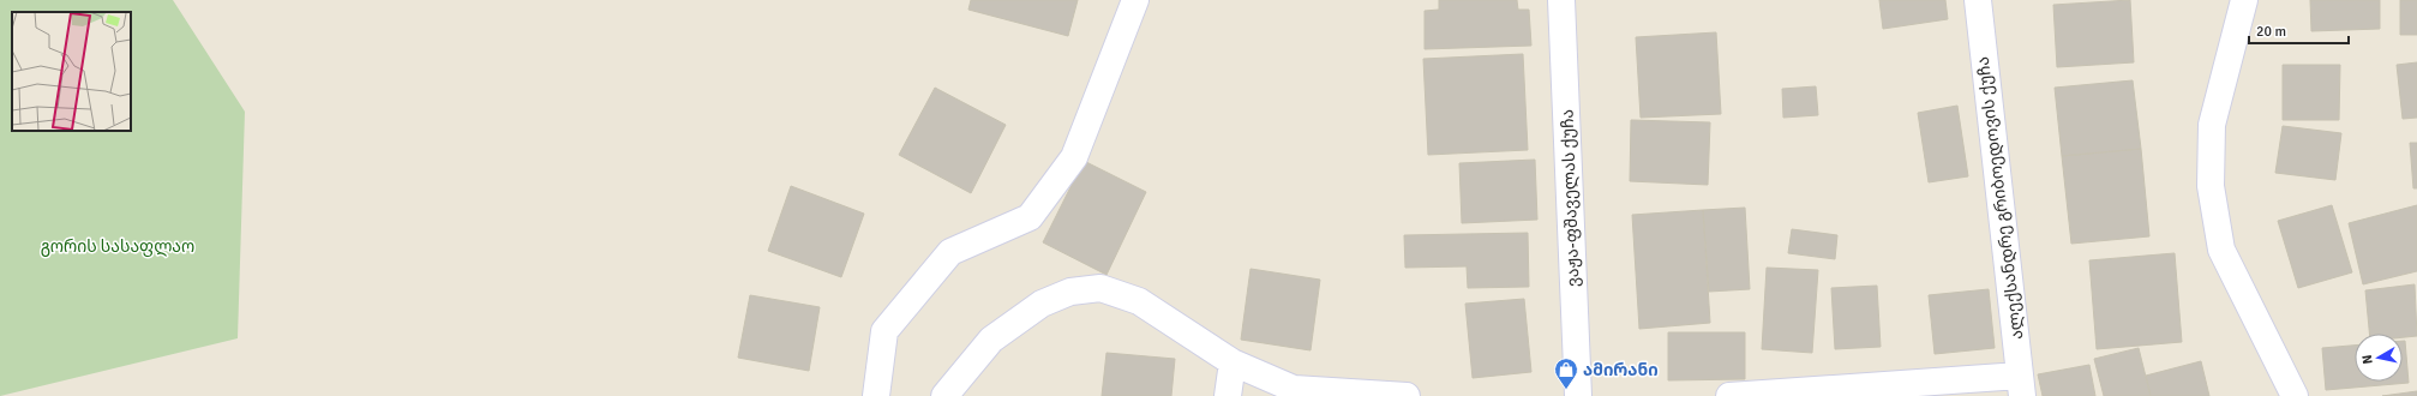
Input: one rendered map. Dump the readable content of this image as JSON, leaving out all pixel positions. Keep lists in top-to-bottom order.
{
  "streets": {
    "street": ["ვაჟა-ფშაველას ქუჩა", "ალექსანდრე გრიბოედოვის ქუჩა"]
  },
  "parks": ["გორის სასაფლაო"],
  "places": {
    "shop": ["ამირანი"]
  },
  "scale_bar": "20 m",
  "north": "left"
}
